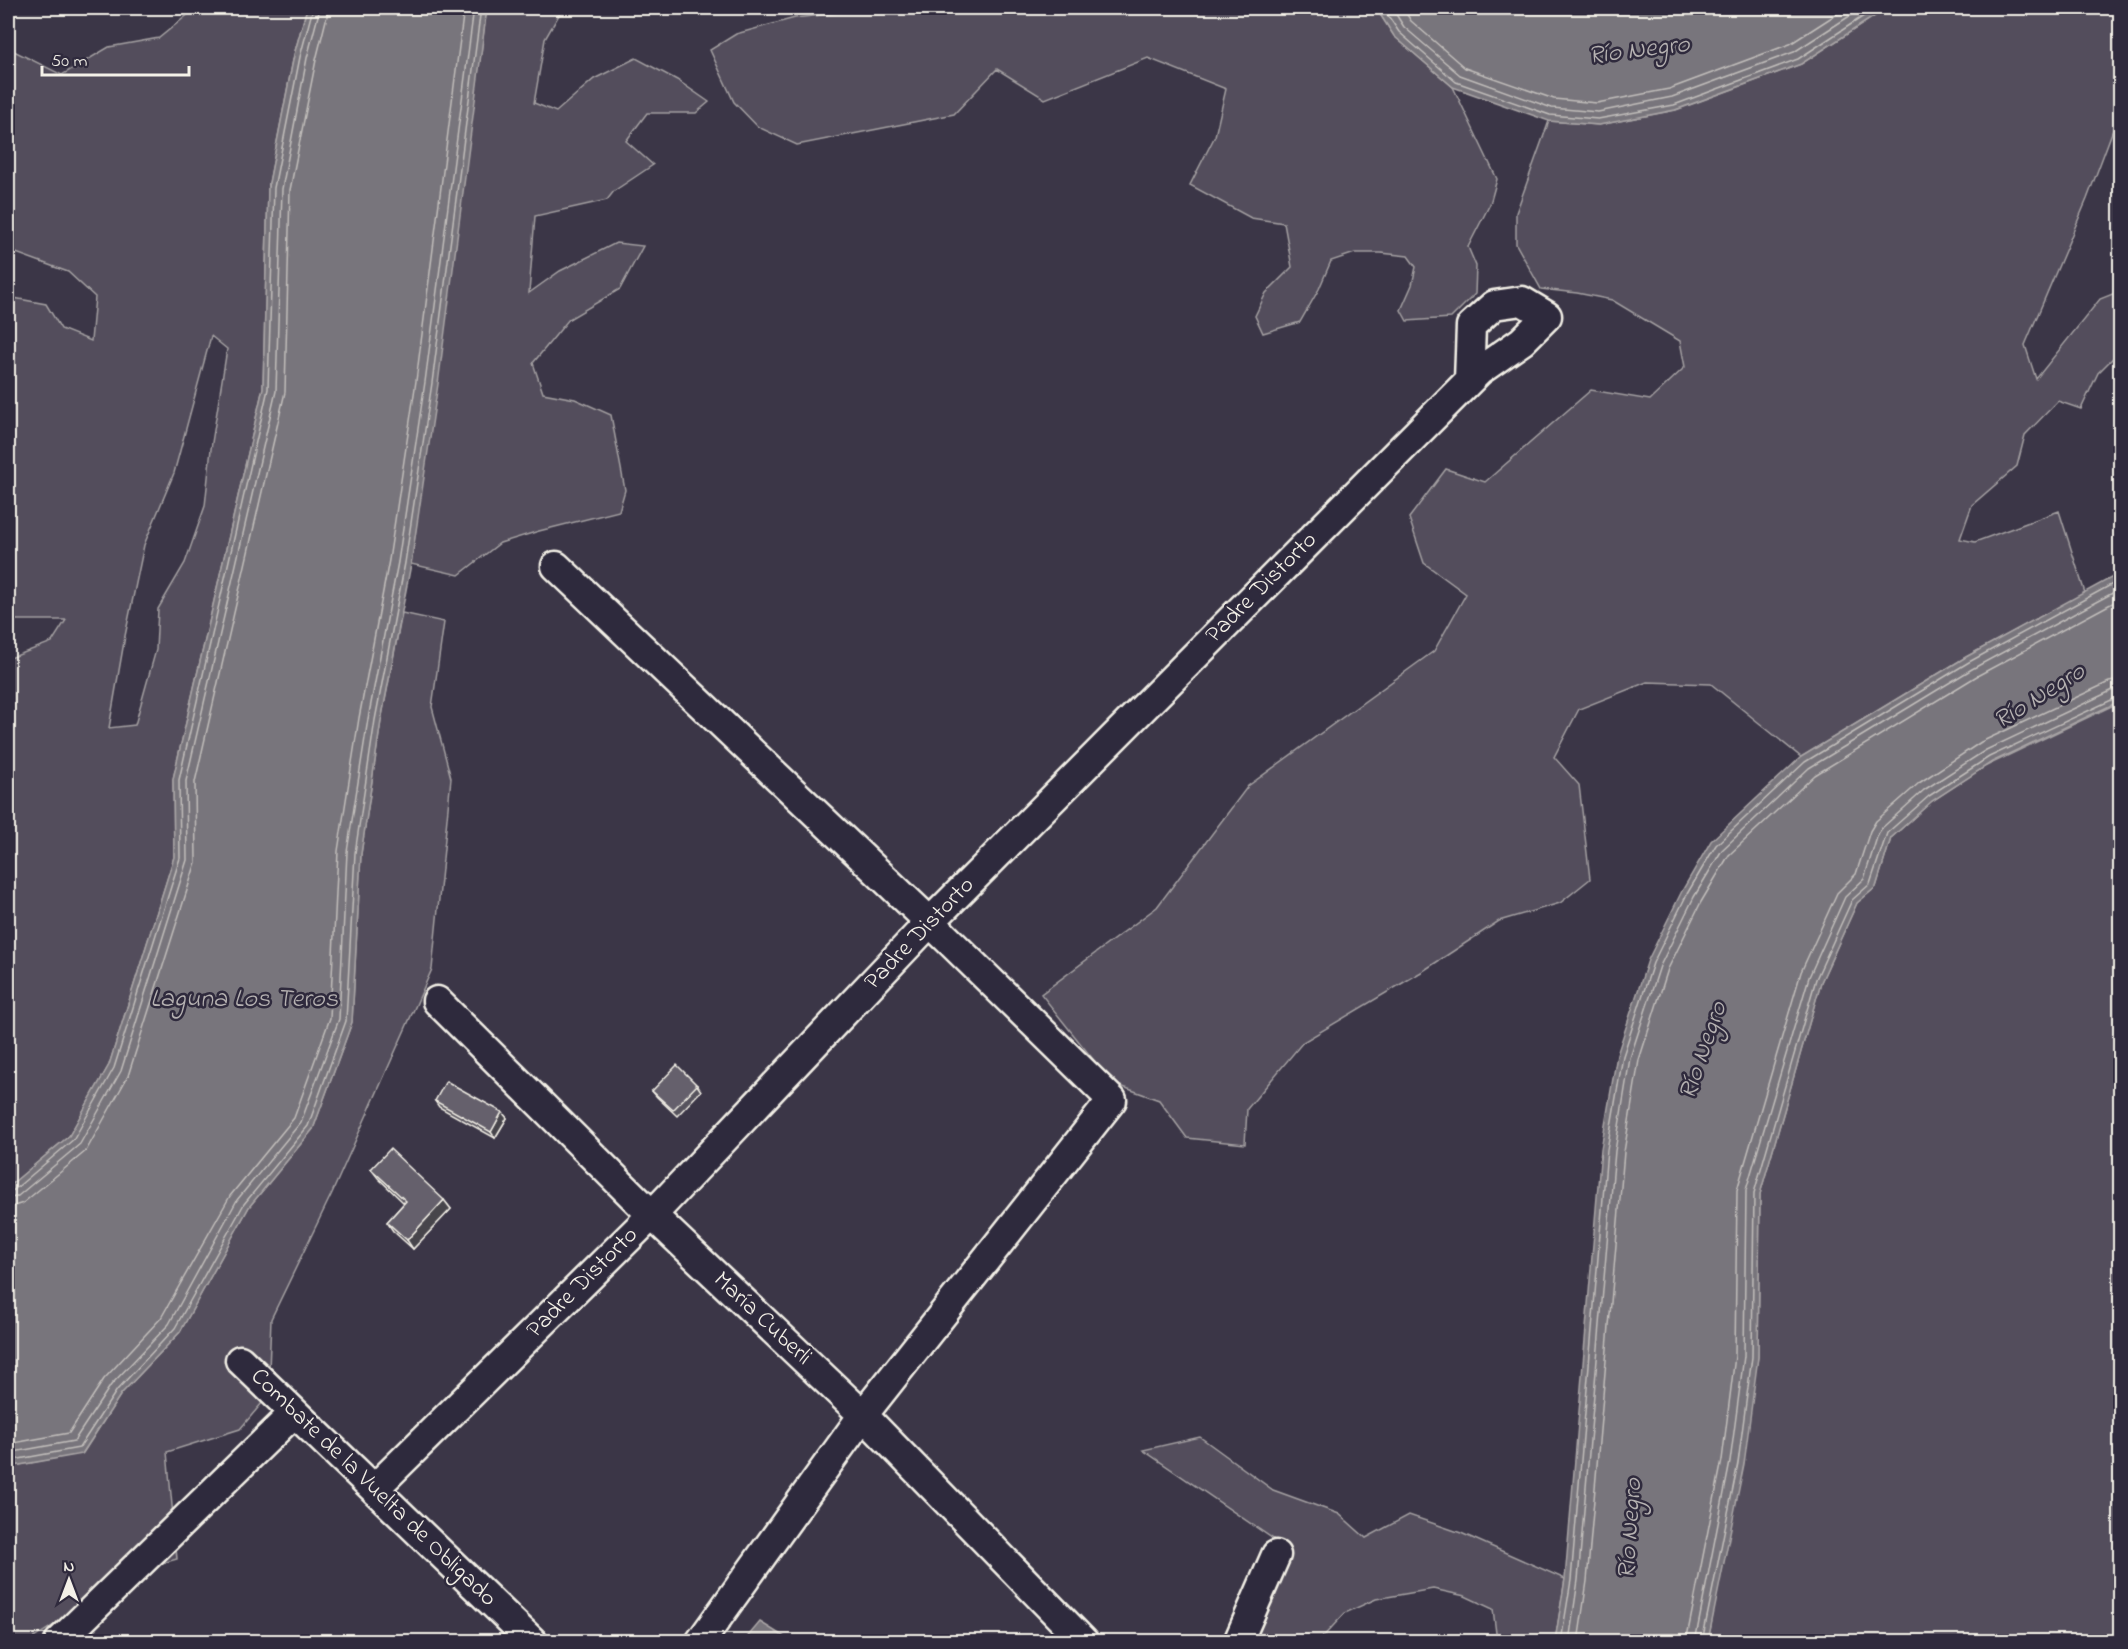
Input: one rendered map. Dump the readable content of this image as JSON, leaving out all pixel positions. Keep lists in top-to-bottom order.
{
  "streets": {
    "street": ["Padre Distorto", "María Cuberli", "Combate de la Vuelta de Obligado"]
  },
  "crossings": [
    ["Padre Distorto", "María Cuberli"],
    ["Padre Distorto", "Combate de la Vuelta de Obligado"]
  ],
  "water": ["Río Negro", "Laguna Los Teros"],
  "scale_bar": "50 m",
  "north": "top"
}
